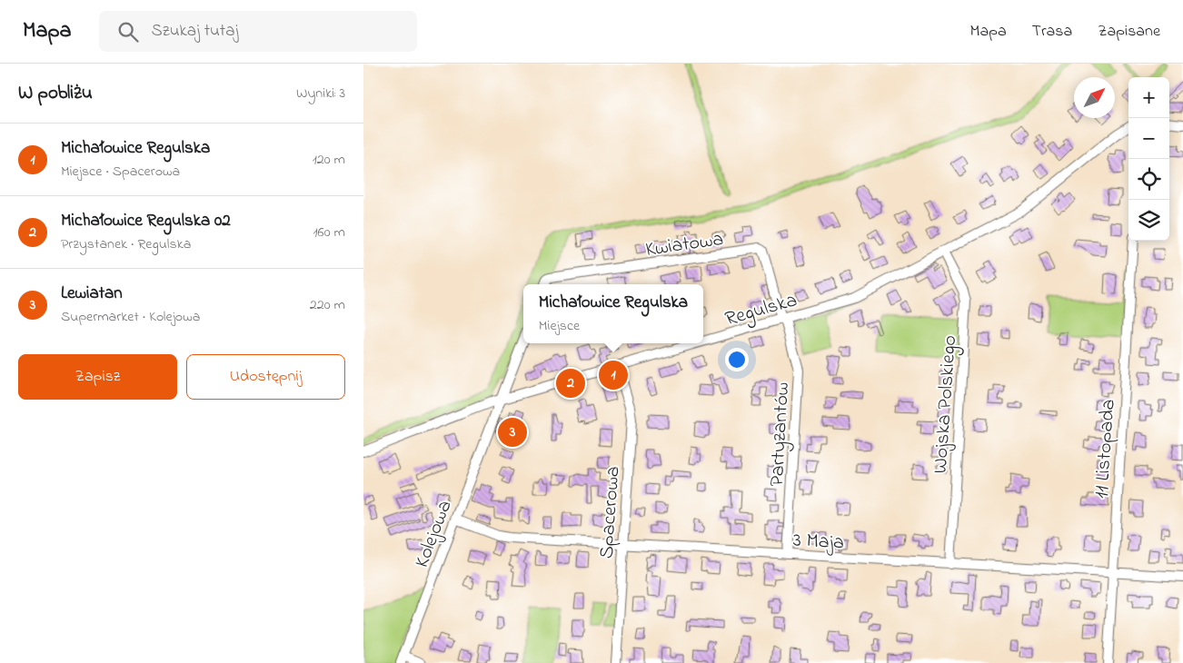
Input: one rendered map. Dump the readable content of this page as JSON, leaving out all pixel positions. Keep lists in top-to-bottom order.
{
  "streets": {
    "street": [
      "Kwiatowa",
      "Regulska",
      "Wojska Polskiego",
      "Partyzantów",
      "11 Listopada",
      "Spacerowa",
      "Kolejowa",
      "3 Maja"
    ]
  },
  "crossings": [
    ["Kwiatowa", "Regulska"],
    ["Kwiatowa", "Partyzantów"],
    ["Regulska", "Wojska Polskiego"],
    ["Regulska", "Partyzantów"],
    ["Regulska", "Spacerowa"],
    ["Regulska", "Kolejowa"],
    ["Wojska Polskiego", "3 Maja"],
    ["Partyzantów", "3 Maja"],
    ["11 Listopada", "3 Maja"],
    ["Spacerowa", "3 Maja"],
    ["Kolejowa", "3 Maja"]
  ],
  "north": "top right",
  "page": {
    "header": "Mapa",
    "search": "Szukaj tutaj",
    "nav": ["Mapa", "Trasa", "Zapisane"],
    "heading": ["W pobliżu", "Wyniki: 3"],
    "map_buttons": ["+", "−"],
    "list": [
      {
        "mark": "1",
        "name": "Michałowice Regulska",
        "note": "Miejsce · Spacerowa",
        "value": "120 m"
      },
      {
        "mark": "2",
        "name": "Michałowice Regulska 02",
        "note": "Przystanek · Regulska",
        "value": "160 m"
      },
      {
        "mark": "3",
        "name": "Lewiatan",
        "note": "Supermarket · Kolejowa",
        "value": "220 m"
      }
    ],
    "popup": ["Michałowice Regulska", "Miejsce"],
    "buttons": ["Zapisz", "Udostępnij"],
    "pins": ["1", "2", "3"]
  }
}
